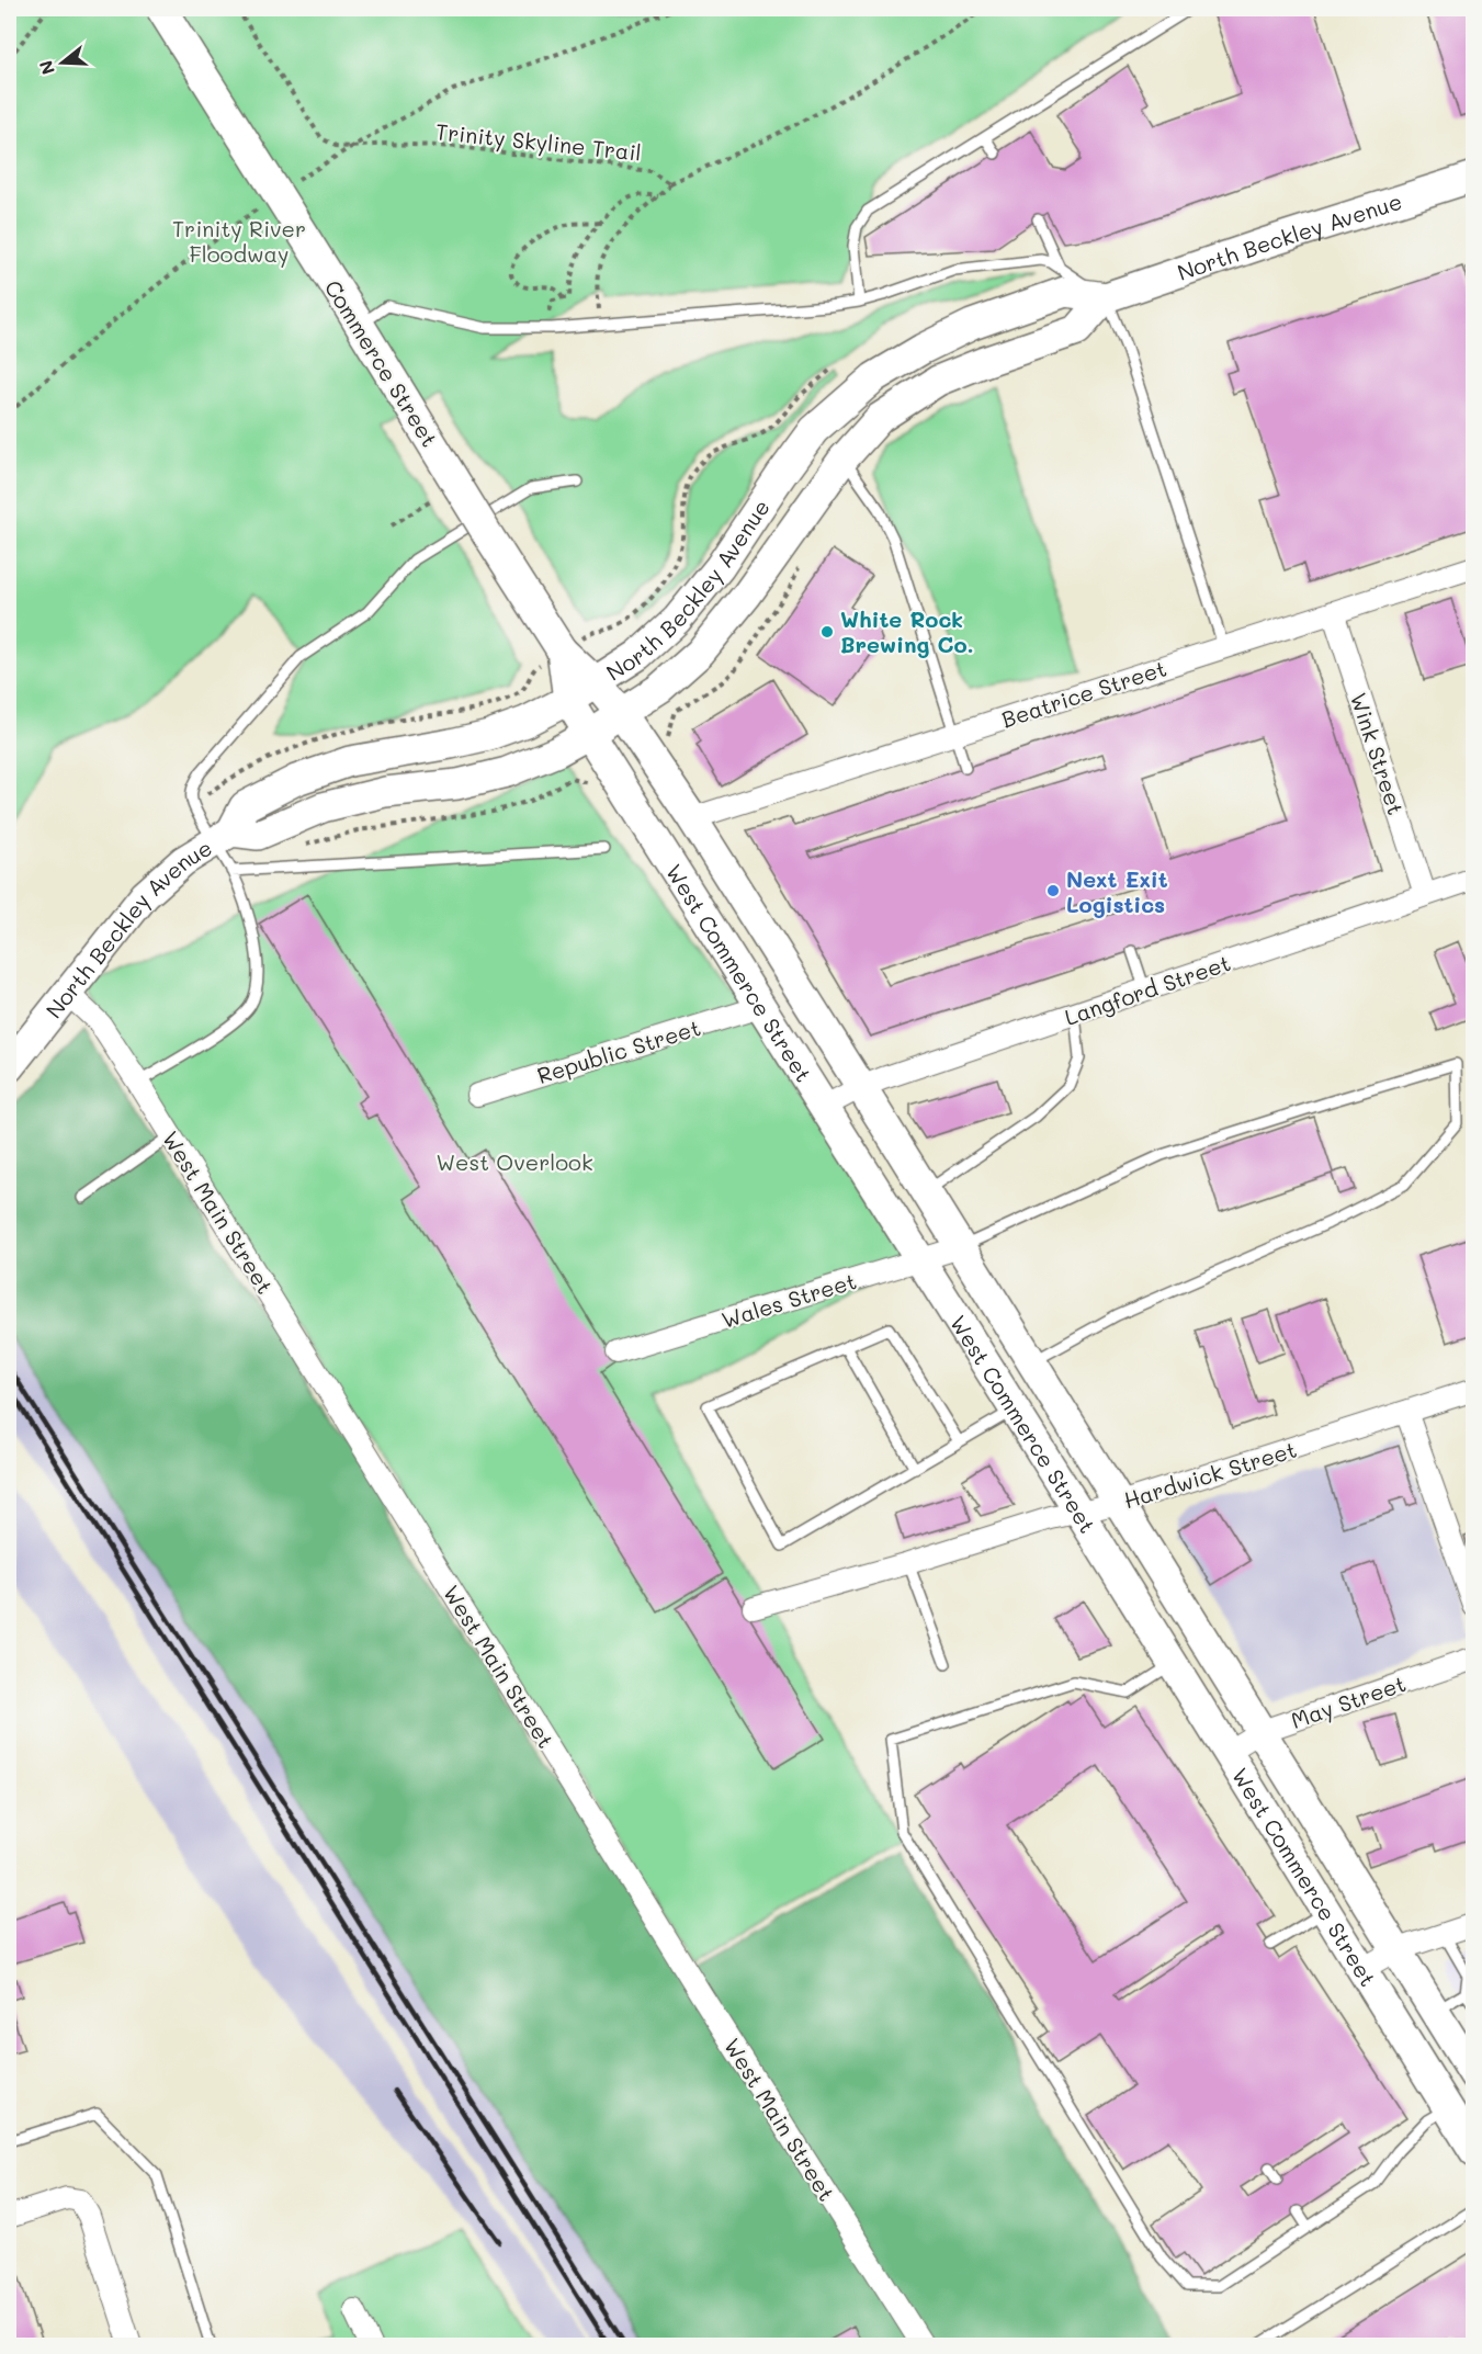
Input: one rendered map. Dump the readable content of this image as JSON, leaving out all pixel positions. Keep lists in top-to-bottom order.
{
  "streets": {
    "main road": ["North Beckley Avenue", "Commerce Street", "West Commerce Street"],
    "street": [
      "Beatrice Street",
      "Wink Street",
      "Langford Street",
      "Republic Street",
      "West Main Street",
      "Wales Street",
      "Hardwick Street",
      "May Street"
    ],
    "path": ["Trinity Skyline Trail"]
  },
  "crossings": [
    ["North Beckley Avenue", "Commerce Street"],
    ["North Beckley Avenue", "West Commerce Street"],
    ["North Beckley Avenue", "West Main Street"],
    ["Commerce Street", "West Commerce Street"],
    ["Beatrice Street", "Wink Street"],
    ["Beatrice Street", "West Commerce Street"],
    ["Wink Street", "Langford Street"],
    ["West Commerce Street", "Langford Street"],
    ["West Commerce Street", "Republic Street"],
    ["West Commerce Street", "Wales Street"],
    ["West Commerce Street", "Hardwick Street"],
    ["West Commerce Street", "May Street"]
  ],
  "parks": ["Trinity River Floodway", "West Overlook"],
  "places": ["White Rock Brewing Co.", "Next Exit Logistics"],
  "north": "left"
}
